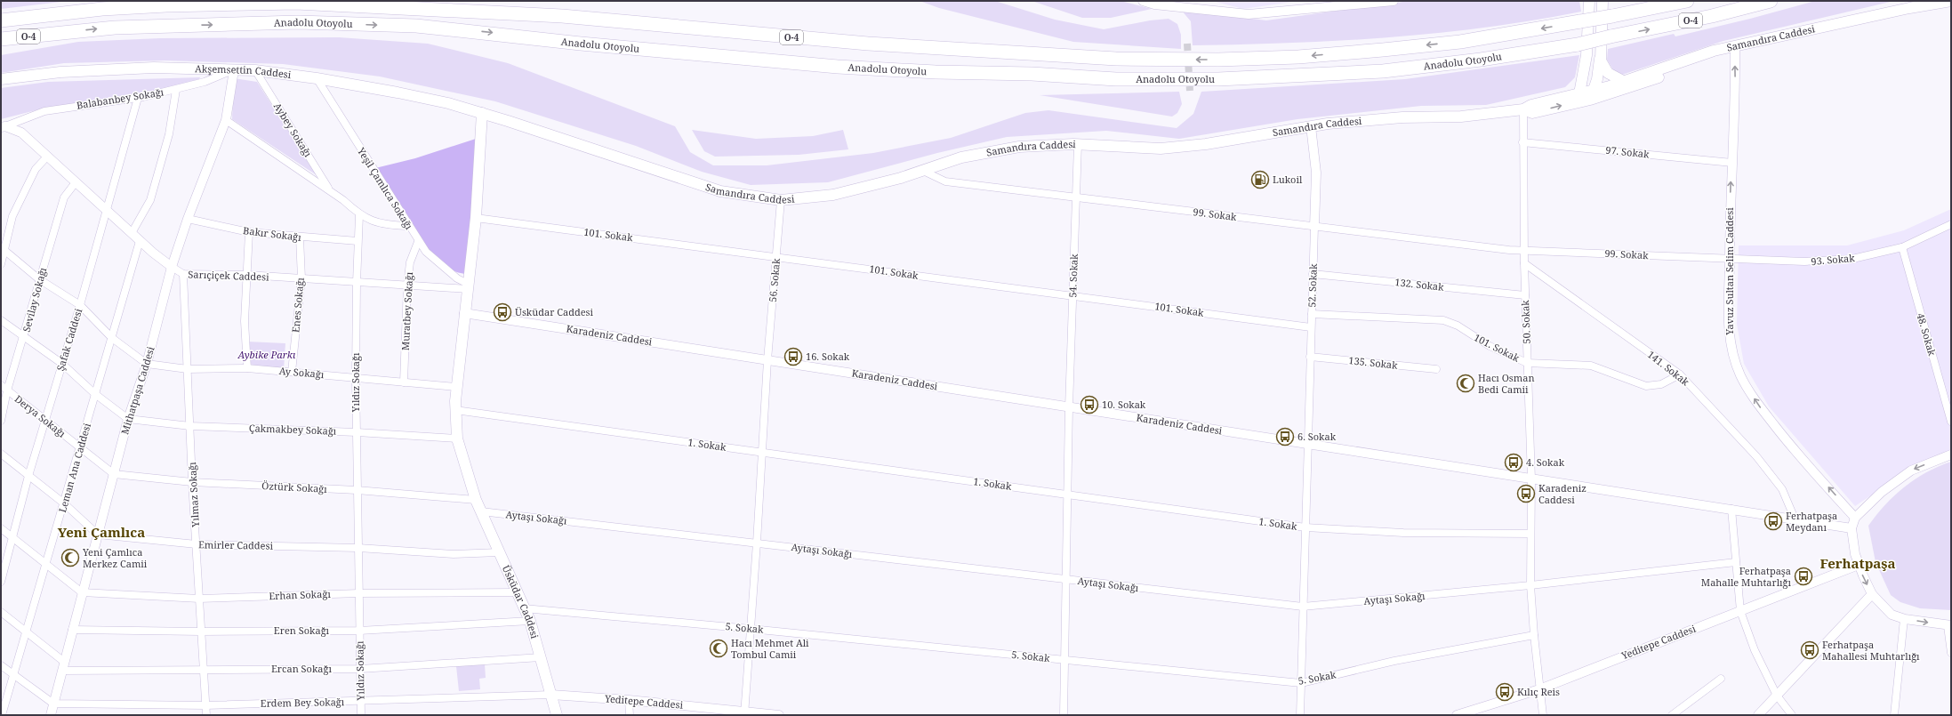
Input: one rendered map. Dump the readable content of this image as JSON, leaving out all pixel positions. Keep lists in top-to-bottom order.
{
  "streets": {
    "highway": ["O-4", "Anadolu Otoyolu"],
    "main road": ["Samandıra Caddesi", "Akşemsettin Caddesi", "Üsküdar Caddesi"],
    "street": [
      "Balabanbey Sokağı",
      "Aybey Sokağı",
      "97. Sokak",
      "Yeşil Çamlıca Sokağı",
      "99. Sokak",
      "Bakır Sokağı",
      "101. Sokak",
      "93. Sokak",
      "Yavuz Sultan Selim Caddesi",
      "Sarıçiçek Caddesi",
      "54. Sokak",
      "56. Sokak",
      "132. Sokak",
      "52. Sokak",
      "Sevilay Sokağı",
      "Enes Sokağı",
      "Muratbey Sokağı",
      "50. Sokak",
      "48. Sokak",
      "Karadeniz Caddesi",
      "Şafak Caddesi",
      "135. Sokak",
      "141. Sokak",
      "Ay Sokağı",
      "Yıldız Sokağı",
      "Mithatpaşa Caddesi",
      "Derya Sokağı",
      "Çakmakbey Sokağı",
      "1. Sokak",
      "Leman Ana Caddesi",
      "Öztürk Sokağı",
      "Yılmaz Sokağı",
      "Aytaşı Sokağı",
      "Emirler Caddesi",
      "Erhan Sokağı",
      "5. Sokak",
      "Eren Sokağı",
      "Yeditepe Caddesi",
      "Ercan Sokağı",
      "Erdem Bey Sokağı"
    ]
  },
  "crossings": [
    ["Samandıra Caddesi", "Akşemsettin Caddesi"],
    ["Samandıra Caddesi", "99. Sokak"],
    ["Samandıra Caddesi", "Yavuz Sultan Selim Caddesi"],
    ["Samandıra Caddesi", "54. Sokak"],
    ["Samandıra Caddesi", "56. Sokak"],
    ["Samandıra Caddesi", "52. Sokak"],
    ["Samandıra Caddesi", "50. Sokak"],
    ["Samandıra Caddesi", "Üsküdar Caddesi"],
    ["Akşemsettin Caddesi", "Balabanbey Sokağı"],
    ["Akşemsettin Caddesi", "Aybey Sokağı"],
    ["Akşemsettin Caddesi", "Yeşil Çamlıca Sokağı"],
    ["Akşemsettin Caddesi", "Mithatpaşa Caddesi"],
    ["Akşemsettin Caddesi", "Üsküdar Caddesi"],
    ["Balabanbey Sokağı", "Sarıçiçek Caddesi"],
    ["Balabanbey Sokağı", "Şafak Caddesi"],
    ["Balabanbey Sokağı", "Mithatpaşa Caddesi"],
    ["97. Sokak", "Yavuz Sultan Selim Caddesi"],
    ["97. Sokak", "50. Sokak"],
    ["Yeşil Çamlıca Sokağı", "Sarıçiçek Caddesi"],
    ["Yeşil Çamlıca Sokağı", "Muratbey Sokağı"],
    ["Yeşil Çamlıca Sokağı", "Üsküdar Caddesi"],
    ["99. Sokak", "93. Sokak"],
    ["99. Sokak", "Yavuz Sultan Selim Caddesi"],
    ["99. Sokak", "54. Sokak"],
    ["99. Sokak", "52. Sokak"],
    ["99. Sokak", "50. Sokak"],
    ["Bakır Sokağı", "Enes Sokağı"],
    ["Bakır Sokağı", "Yıldız Sokağı"],
    ["Bakır Sokağı", "Mithatpaşa Caddesi"],
    ["101. Sokak", "54. Sokak"],
    ["101. Sokak", "56. Sokak"],
    ["101. Sokak", "52. Sokak"],
    ["101. Sokak", "50. Sokak"],
    ["101. Sokak", "141. Sokak"],
    ["101. Sokak", "Üsküdar Caddesi"],
    ["93. Sokak", "Yavuz Sultan Selim Caddesi"],
    ["93. Sokak", "48. Sokak"],
    ["Sarıçiçek Caddesi", "Sevilay Sokağı"],
    ["Sarıçiçek Caddesi", "Enes Sokağı"],
    ["Sarıçiçek Caddesi", "Muratbey Sokağı"],
    ["Sarıçiçek Caddesi", "Şafak Caddesi"],
    ["Sarıçiçek Caddesi", "Yıldız Sokağı"],
    ["Sarıçiçek Caddesi", "Mithatpaşa Caddesi"],
    ["Sarıçiçek Caddesi", "Leman Ana Caddesi"],
    ["Sarıçiçek Caddesi", "Yılmaz Sokağı"],
    ["Sarıçiçek Caddesi", "Üsküdar Caddesi"],
    ["54. Sokak", "Karadeniz Caddesi"],
    ["56. Sokak", "Karadeniz Caddesi"],
    ["132. Sokak", "52. Sokak"],
    ["132. Sokak", "50. Sokak"],
    ["52. Sokak", "Karadeniz Caddesi"],
    ["52. Sokak", "135. Sokak"],
    ["Sevilay Sokağı", "Derya Sokağı"],
    ["Enes Sokağı", "Ay Sokağı"],
    ["Muratbey Sokağı", "Ay Sokağı"],
    ["50. Sokak", "Karadeniz Caddesi"],
    ["50. Sokak", "141. Sokak"],
    ["Karadeniz Caddesi", "141. Sokak"],
    ["Karadeniz Caddesi", "Üsküdar Caddesi"],
    ["Şafak Caddesi", "Derya Sokağı"],
    ["Ay Sokağı", "Yıldız Sokağı"],
    ["Ay Sokağı", "Mithatpaşa Caddesi"],
    ["Ay Sokağı", "Yılmaz Sokağı"],
    ["Ay Sokağı", "Üsküdar Caddesi"],
    ["Yıldız Sokağı", "Çakmakbey Sokağı"],
    ["Yıldız Sokağı", "Öztürk Sokağı"],
    ["Yıldız Sokağı", "Emirler Caddesi"],
    ["Yıldız Sokağı", "Erhan Sokağı"],
    ["Yıldız Sokağı", "Eren Sokağı"],
    ["Yıldız Sokağı", "Ercan Sokağı"],
    ["Yıldız Sokağı", "Erdem Bey Sokağı"],
    ["Mithatpaşa Caddesi", "Derya Sokağı"],
    ["Mithatpaşa Caddesi", "Çakmakbey Sokağı"],
    ["Mithatpaşa Caddesi", "Öztürk Sokağı"],
    ["Mithatpaşa Caddesi", "Emirler Caddesi"],
    ["Mithatpaşa Caddesi", "Erhan Sokağı"],
    ["Mithatpaşa Caddesi", "Eren Sokağı"],
    ["Mithatpaşa Caddesi", "Ercan Sokağı"],
    ["Mithatpaşa Caddesi", "Erdem Bey Sokağı"],
    ["Derya Sokağı", "Leman Ana Caddesi"],
    ["Derya Sokağı", "Öztürk Sokağı"],
    ["Çakmakbey Sokağı", "Yılmaz Sokağı"],
    ["Çakmakbey Sokağı", "Üsküdar Caddesi"],
    ["1. Sokak", "Üsküdar Caddesi"],
    ["Öztürk Sokağı", "Yılmaz Sokağı"],
    ["Öztürk Sokağı", "Üsküdar Caddesi"],
    ["Yılmaz Sokağı", "Emirler Caddesi"],
    ["Yılmaz Sokağı", "Erhan Sokağı"],
    ["Yılmaz Sokağı", "Eren Sokağı"],
    ["Yılmaz Sokağı", "Ercan Sokağı"],
    ["Yılmaz Sokağı", "Erdem Bey Sokağı"],
    ["Aytaşı Sokağı", "Üsküdar Caddesi"],
    ["Emirler Caddesi", "Üsküdar Caddesi"],
    ["Erhan Sokağı", "Üsküdar Caddesi"],
    ["Üsküdar Caddesi", "5. Sokak"],
    ["Üsküdar Caddesi", "Eren Sokağı"],
    ["Üsküdar Caddesi", "Yeditepe Caddesi"],
    ["Üsküdar Caddesi", "Ercan Sokağı"],
    ["Üsküdar Caddesi", "Erdem Bey Sokağı"],
    ["Yeditepe Caddesi", "Erdem Bey Sokağı"]
  ],
  "one_way": ["Yavuz Sultan Selim Caddesi"],
  "districts": ["Yeni Çamlıca", "Ferhatpaşa"],
  "parks": ["Aybike Parkı"],
  "places": {
    "fuel station": ["Lukoil"],
    "bus stop": [
      "Üsküdar Caddesi",
      "16. Sokak",
      "10. Sokak",
      "6. Sokak",
      "4. Sokak",
      "Karadeniz Caddesi",
      "Ferhatpaşa Meydanı",
      "Ferhatpaşa Mahalle Muhtarlığı",
      "Ferhatpaşa Mahallesi Muhtarlığı",
      "Kılıç Reis"
    ],
    "mosque": ["Hacı Osman Bedi Camii", "Yeni Çamlıca Merkez Camii", "Hacı Mehmet Ali Tombul Camii"]
  }
}
